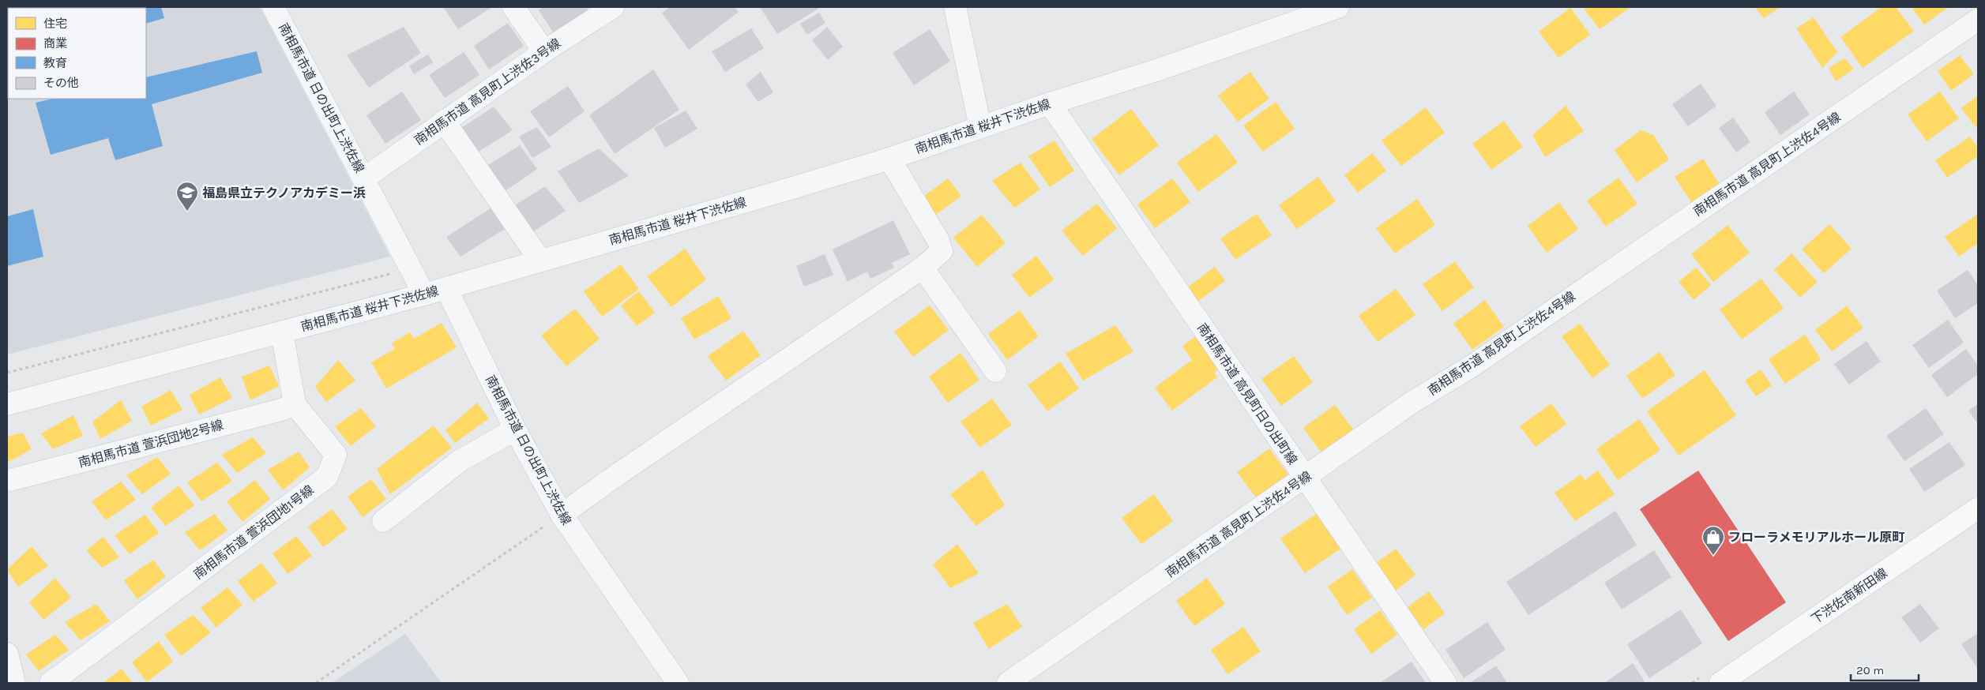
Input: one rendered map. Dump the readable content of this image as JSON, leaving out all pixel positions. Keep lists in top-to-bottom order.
{
  "streets": {
    "main road": ["下渋佐南新田線"],
    "street": [
      "南相馬市道 高見町上渋佐3号線",
      "南相馬市道 日の出町上渋佐線",
      "南相馬市道 桜井下渋佐線",
      "南相馬市道 高見町上渋佐4号線",
      "南相馬市道 高見町日の出町線",
      "南相馬市道 萱浜団地2号線",
      "南相馬市道 萱浜団地1号線"
    ]
  },
  "crossings": [
    ["南相馬市道 高見町上渋佐3号線", "南相馬市道 日の出町上渋佐線"],
    ["南相馬市道 日の出町上渋佐線", "南相馬市道 桜井下渋佐線"],
    ["南相馬市道 桜井下渋佐線", "南相馬市道 高見町日の出町線"],
    ["南相馬市道 桜井下渋佐線", "南相馬市道 萱浜団地1号線"],
    ["南相馬市道 高見町上渋佐4号線", "南相馬市道 高見町日の出町線"],
    ["南相馬市道 萱浜団地2号線", "南相馬市道 萱浜団地1号線"]
  ],
  "places": {
    "school or university": ["福島県立テクノアカデミー浜"],
    "shop": ["フローラメモリアルホール原町"]
  },
  "legend": [
    "住宅",
    "商業",
    "教育",
    "その他"
  ],
  "scale_bar": "20 m"
}
